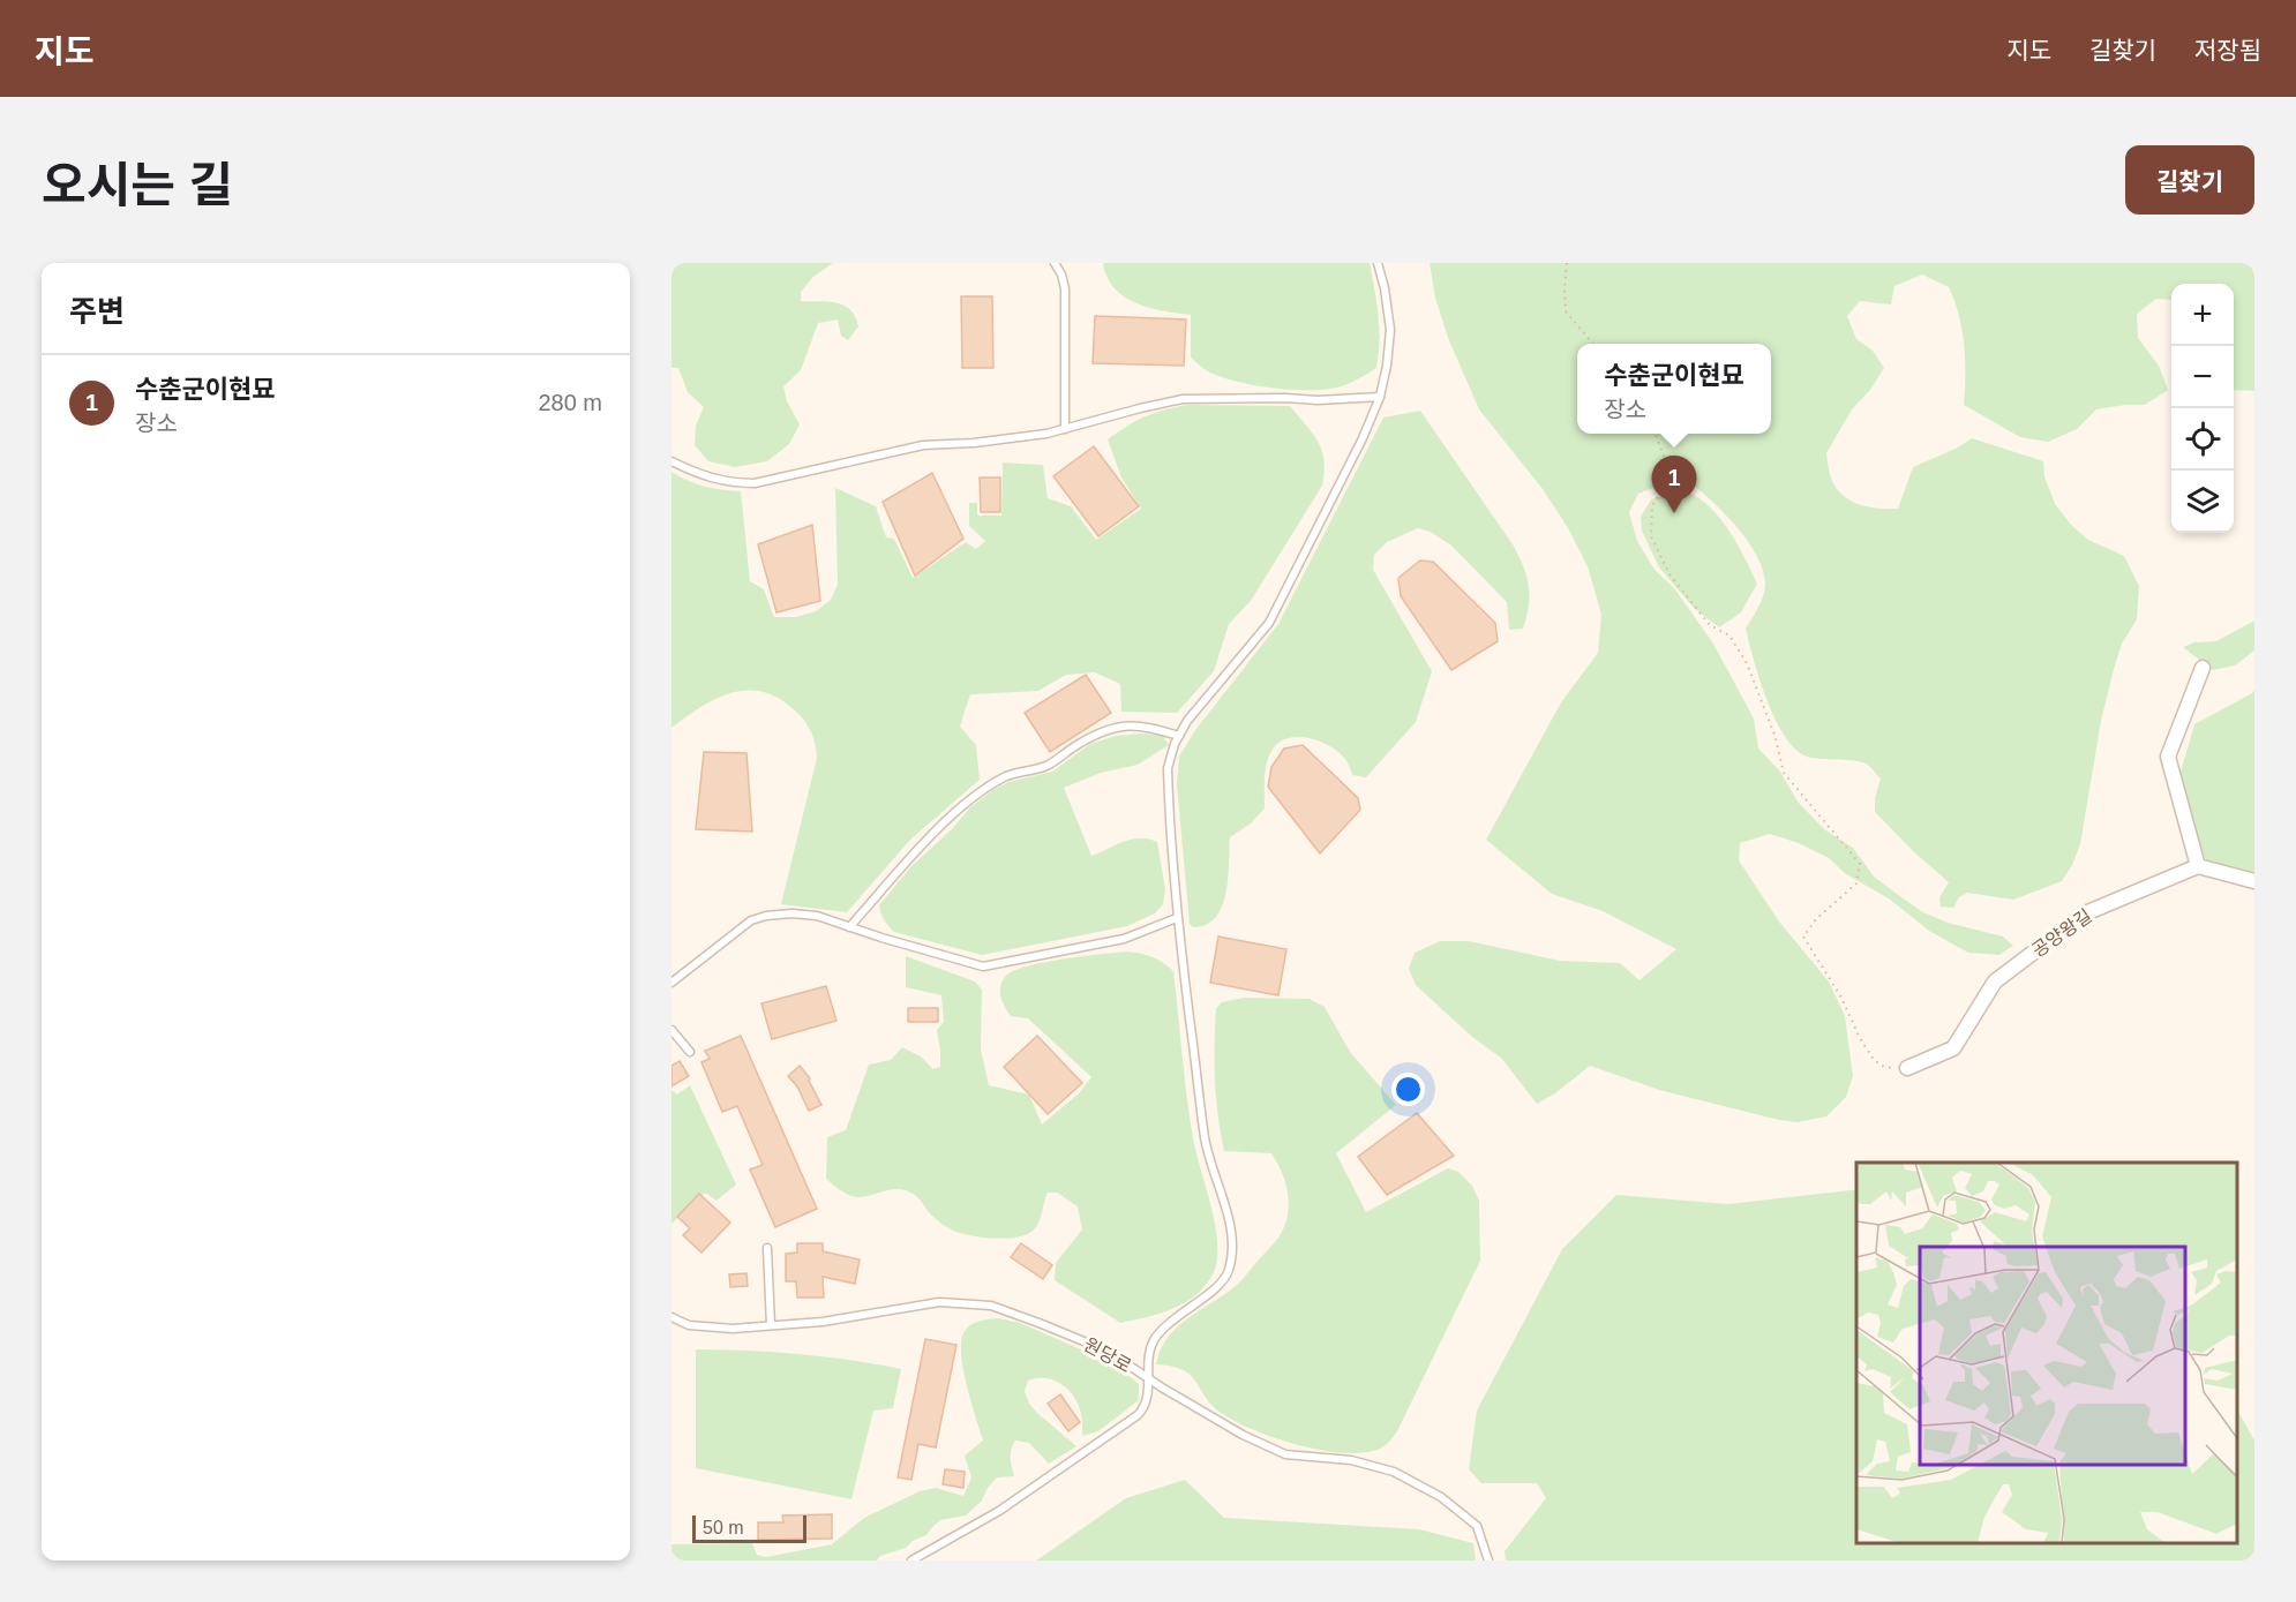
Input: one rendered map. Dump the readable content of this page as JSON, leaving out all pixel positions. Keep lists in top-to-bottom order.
{
  "streets": {
    "street": ["공양왕길"],
    "lane": ["원당로"]
  },
  "scale_bar": "50 m",
  "page": {
    "header": "지도",
    "nav": ["지도", "길찾기", "저장됨"],
    "title": "오시는 길",
    "buttons": "길찾기",
    "heading": "주변",
    "map_buttons": ["+", "−"],
    "popup": ["수춘군이현묘", "장소"],
    "list": [
      {
        "mark": "1",
        "name": "수춘군이현묘",
        "note": "장소",
        "value": "280 m"
      }
    ],
    "pins": "1",
    "scale": "50 m"
  }
}
